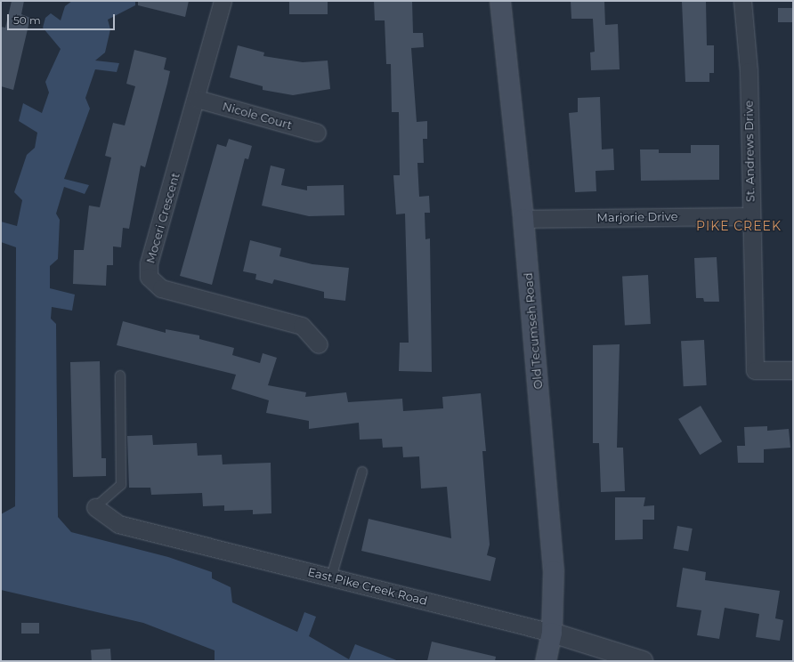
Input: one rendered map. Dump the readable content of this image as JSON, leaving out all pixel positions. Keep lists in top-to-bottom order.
{
  "streets": {
    "main road": ["Old Tecumseh Road"],
    "street": [
      "Nicole Court",
      "St. Andrews Drive",
      "Marjorie Drive",
      "Moceri Crescent",
      "East Pike Creek Road"
    ]
  },
  "crossings": [
    ["Nicole Court", "Moceri Crescent"],
    ["St. Andrews Drive", "Marjorie Drive"],
    ["Marjorie Drive", "Old Tecumseh Road"],
    ["Old Tecumseh Road", "East Pike Creek Road"]
  ],
  "districts": ["PIKE CREEK"],
  "scale_bar": "50 m"
}
